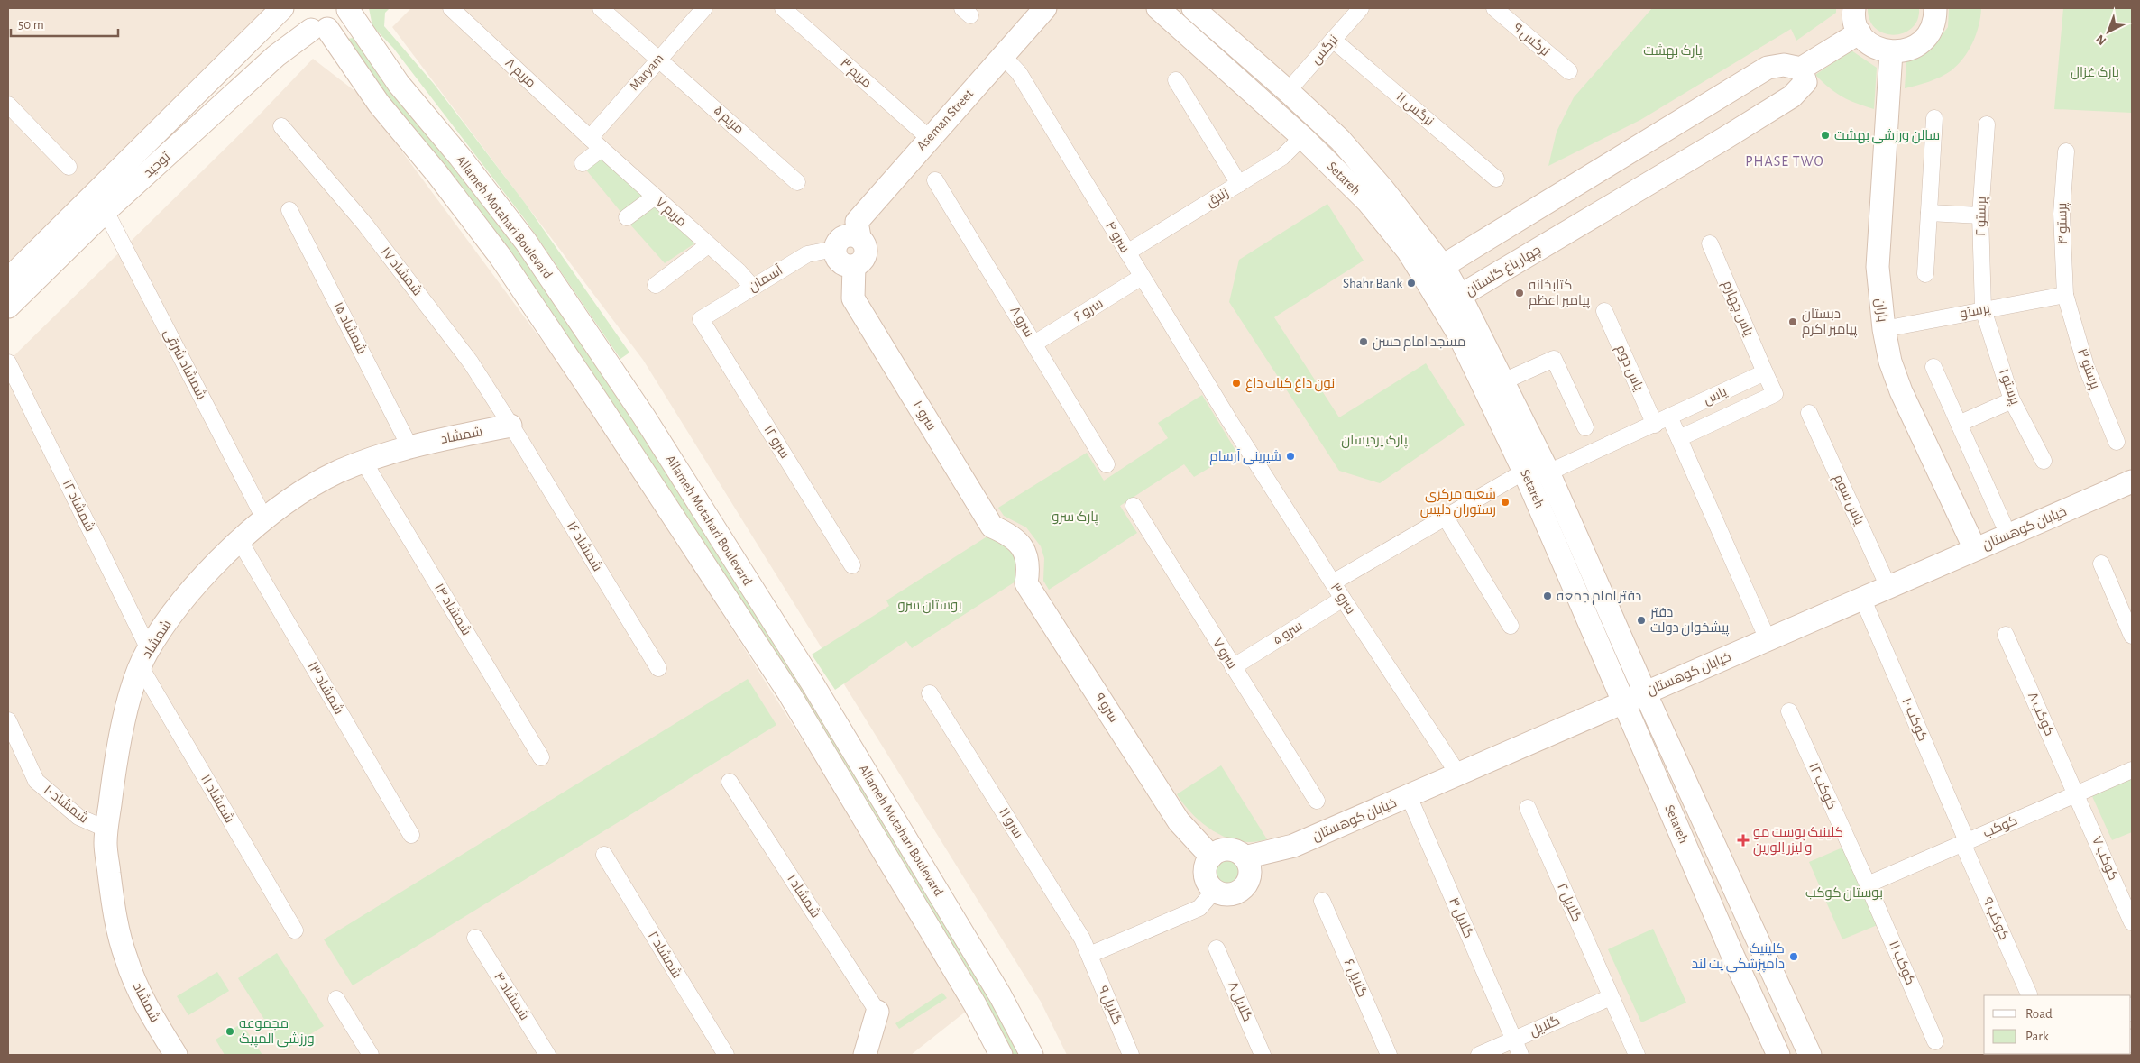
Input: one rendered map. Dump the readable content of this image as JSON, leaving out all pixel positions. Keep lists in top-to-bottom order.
{
  "streets": {
    "street": [
      "نرگس ۹",
      "نرگس",
      "Maryam",
      "مریم ۸",
      "مریم ۳",
      "نرگس ۱۱",
      "مریم ۵",
      "Aseman Street",
      "توحید",
      "Setareh",
      "زنبق",
      "مریم ۷",
      "پرستو ۲",
      "Allameh Motahari Boulevard",
      "پرستو ۴",
      "سرو ۴",
      "چهار باغ گلستان",
      "شمشاد ۱۷",
      "آسمان",
      "یاس چهارم",
      "سرو ۶",
      "باران",
      "پرستو",
      "سرو ۸",
      "شمشاد ۱۵",
      "شمشاد شرقی",
      "یاس دوم",
      "پرستو ۳",
      "پرستو ۱",
      "یاس",
      "سرو ۱۰",
      "شمشاد",
      "سرو ۱۲",
      "یاس سوم",
      "شمشاد ۱۲",
      "خیابان کوهستان",
      "شمشاد ۱۶",
      "سرو ۳",
      "شمشاد ۱۴",
      "سرو ۵",
      "سرو ۷",
      "شمشاد ۱۳",
      "سرو ۹",
      "کوکب ۸",
      "کوکب ۱۰",
      "کوکب ۱۲",
      "شمشاد ۱۱",
      "شمشاد ۱۰",
      "سرو ۱۱",
      "کوکب",
      "کوکب ۷",
      "شمشاد ۱",
      "گلایل ۲",
      "گلایل ۴",
      "کوکب ۹",
      "شمشاد ۲",
      "کوکب ۱۱",
      "گلایل ۶",
      "شمشاد ۴",
      "گلایل ۸",
      "گلایل ۹",
      "گلایل"
    ]
  },
  "crossings": [
    ["نرگس", "نرگس ۱۱"],
    ["نرگس", "Setareh"],
    ["Maryam", "مریم ۸"],
    ["Maryam", "مریم ۵"],
    ["Maryam", "مریم ۷"],
    ["مریم ۸", "مریم ۷"],
    ["مریم ۳", "Aseman Street"],
    ["Aseman Street", "سرو ۴"],
    ["Aseman Street", "آسمان"],
    ["Aseman Street", "سرو ۱۰"],
    ["توحید", "Allameh Motahari Boulevard"],
    ["توحید", "شمشاد شرقی"],
    ["Setareh", "زنبق"],
    ["Setareh", "چهار باغ گلستان"],
    ["Setareh", "یاس"],
    ["Setareh", "خیابان کوهستان"],
    ["زنبق", "سرو ۴"],
    ["مریم ۷", "آسمان"],
    ["پرستو ۲", "پرستو"],
    ["پرستو ۲", "پرستو ۱"],
    ["پرستو ۴", "پرستو"],
    ["پرستو ۴", "پرستو ۳"],
    ["سرو ۴", "سرو ۶"],
    ["سرو ۴", "سرو ۳"],
    ["شمشاد ۱۷", "شمشاد"],
    ["شمشاد ۱۷", "شمشاد ۱۶"],
    ["آسمان", "سرو ۱۰"],
    ["آسمان", "سرو ۱۲"],
    ["یاس چهارم", "یاس"],
    ["سرو ۶", "سرو ۸"],
    ["باران", "پرستو"],
    ["باران", "خیابان کوهستان"],
    ["پرستو", "پرستو ۳"],
    ["پرستو", "پرستو ۱"],
    ["شمشاد ۱۵", "شمشاد"],
    ["شمشاد شرقی", "شمشاد"],
    ["یاس دوم", "یاس"],
    ["سرو ۱۰", "سرو ۹"],
    ["شمشاد", "شمشاد ۱۲"],
    ["شمشاد", "شمشاد ۱۶"],
    ["شمشاد", "شمشاد ۱۴"],
    ["شمشاد", "شمشاد ۱۳"],
    ["شمشاد", "شمشاد ۱۱"],
    ["شمشاد", "شمشاد ۱۰"],
    ["یاس سوم", "خیابان کوهستان"],
    ["شمشاد ۱۲", "شمشاد ۱۱"],
    ["خیابان کوهستان", "سرو ۳"],
    ["خیابان کوهستان", "سرو ۹"],
    ["خیابان کوهستان", "کوکب ۱۰"],
    ["خیابان کوهستان", "گلایل ۴"],
    ["سرو ۳", "سرو ۵"],
    ["سرو ۵", "سرو ۷"],
    ["کوکب ۸", "کوکب"],
    ["کوکب ۸", "کوکب ۷"],
    ["کوکب ۱۰", "کوکب"],
    ["کوکب ۱۰", "کوکب ۹"],
    ["کوکب ۱۲", "کوکب"],
    ["کوکب ۱۲", "کوکب ۱۱"],
    ["سرو ۱۱", "گلایل ۹"],
    ["کوکب", "کوکب ۷"],
    ["کوکب", "کوکب ۹"],
    ["کوکب", "کوکب ۱۱"],
    ["گلایل ۲", "گلایل"],
    ["گلایل ۴", "گلایل"]
  ],
  "districts": ["PHASE TWO"],
  "parks": [
    "پارک بهشت",
    "پارک غزال",
    "پارک پردیسان",
    "پارک سرو",
    "بوستان سرو",
    "بوستان کوکب"
  ],
  "places": {
    "other": [
      "سالن ورزشی بهشت",
      "Shahr Bank",
      "کتابخانه پیامبر اعظم",
      "دبستان پیامبر اکرم",
      "مسجد امام حسن",
      "نون داغ کباب داغ",
      "شیرینی آرسام",
      "شعبه مرکزی رستوران دلیس",
      "دفتر امام جمعه",
      "دفتر پیشخوان دولت",
      "کلینیک دامپزشکی پت لند",
      "مجموعه ورزشی المپیک"
    ],
    "health": ["کلینیک پوست مو و لیزر اِلورین"]
  },
  "legend": ["Road", "Park"],
  "scale_bar": "50 m",
  "north": "bottom left"
}
